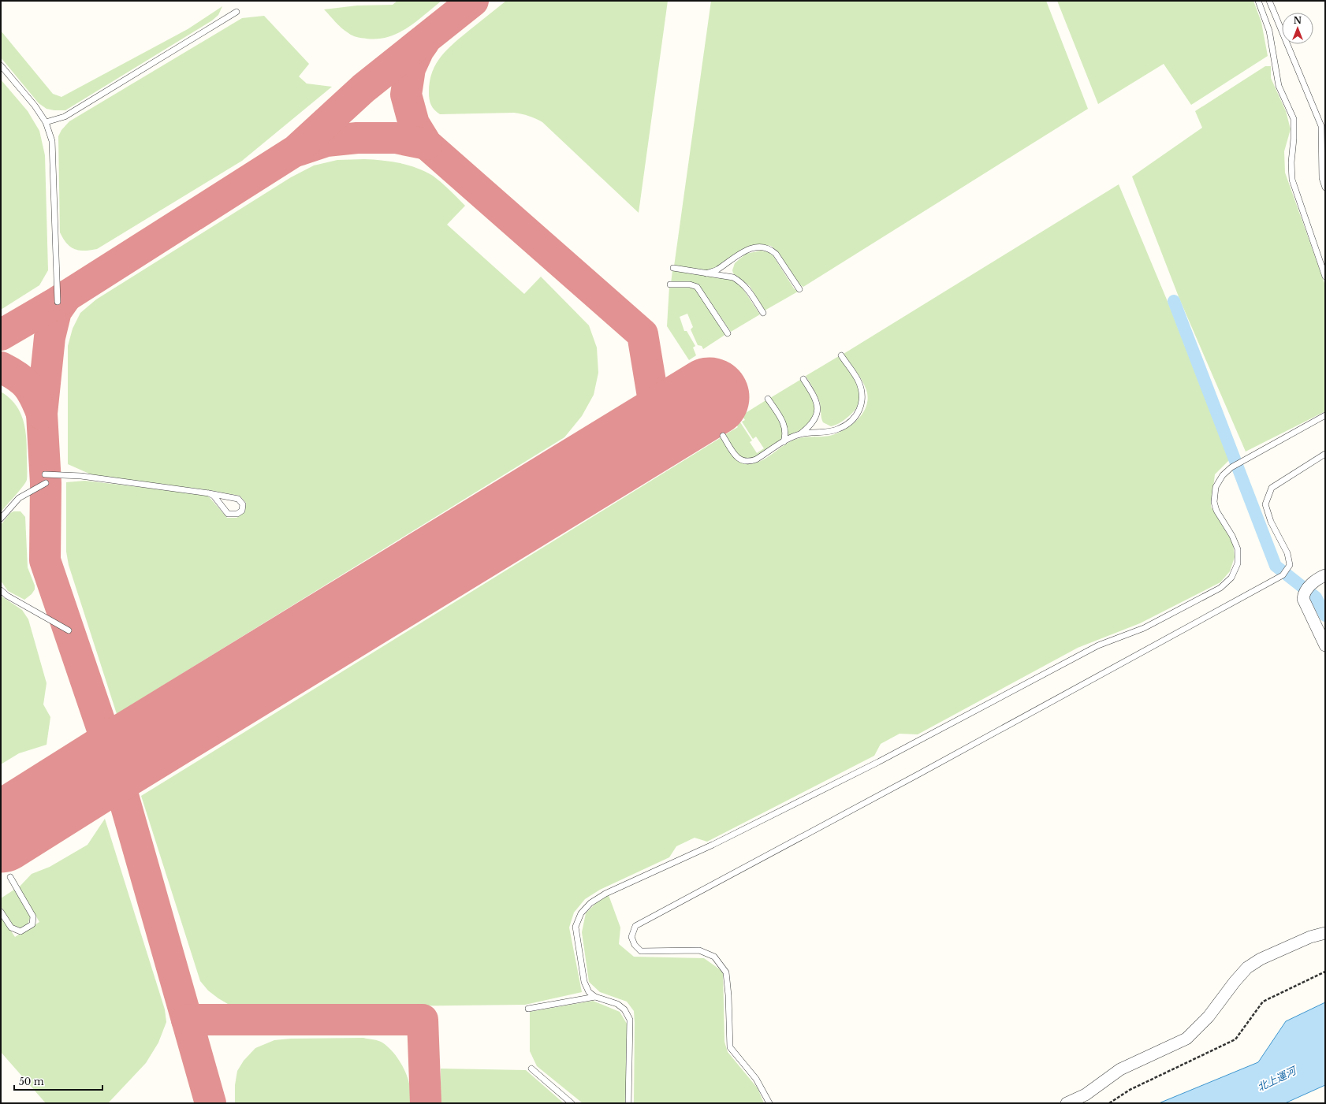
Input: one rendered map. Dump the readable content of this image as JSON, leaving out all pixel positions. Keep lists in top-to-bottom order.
{
  "water": ["北上運河"],
  "scale_bar": "50 m",
  "north": "top"
}
